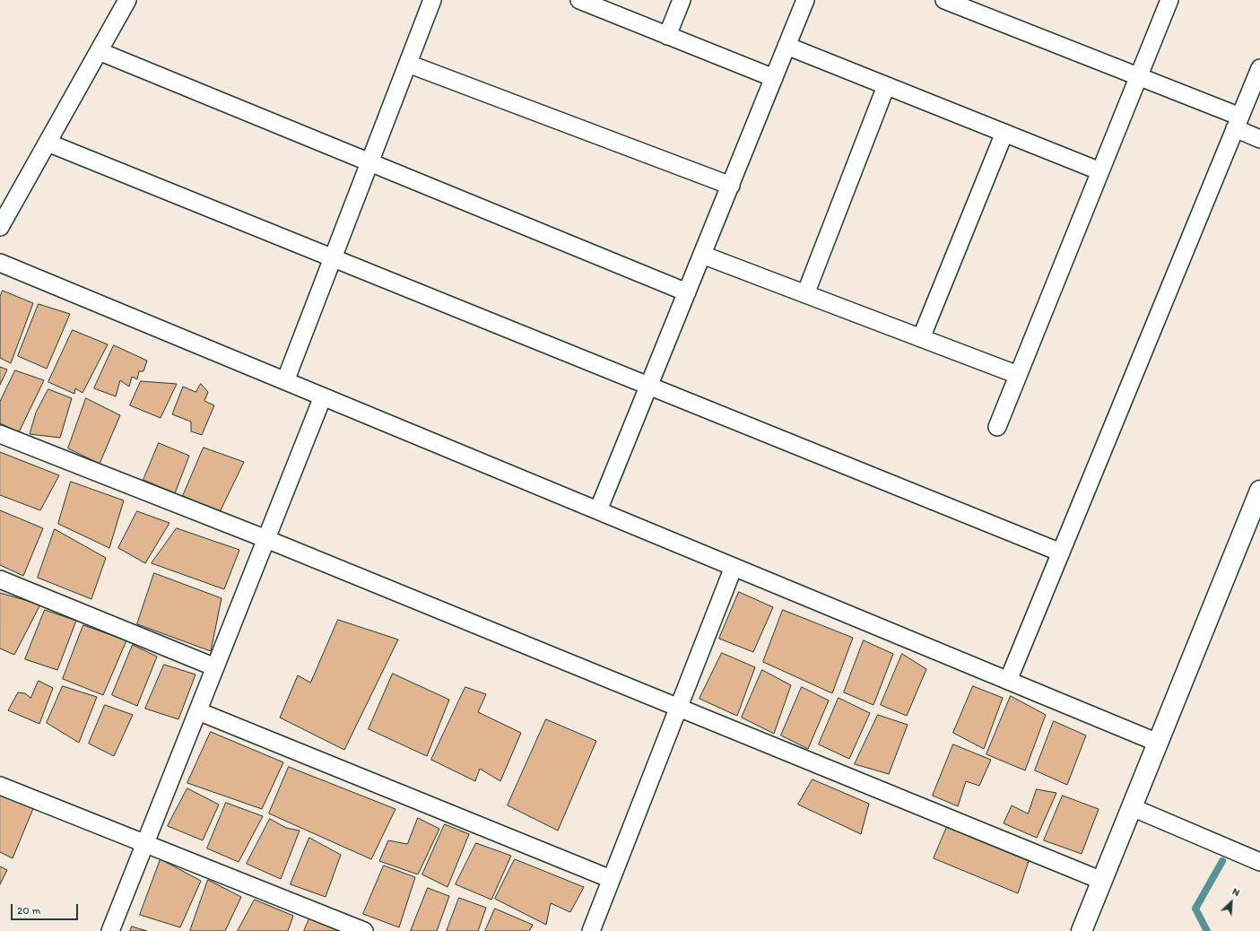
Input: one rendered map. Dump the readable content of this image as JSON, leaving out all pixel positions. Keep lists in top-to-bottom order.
{
  "scale_bar": "20 m",
  "north": "top right"
}
